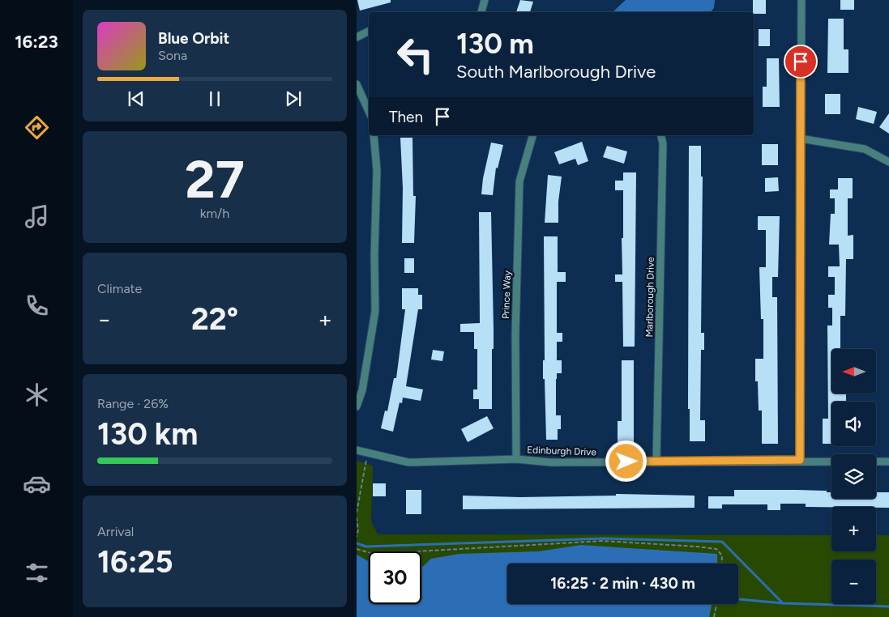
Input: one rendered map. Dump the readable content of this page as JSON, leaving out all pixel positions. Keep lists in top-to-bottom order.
{
  "streets": {
    "street": ["Prince Way", "Marlborough Drive", "Edinburgh Drive"]
  },
  "crossings": [
    ["Prince Way", "Edinburgh Drive"],
    ["Marlborough Drive", "Edinburgh Drive"]
  ],
  "north": "left",
  "page": {
    "tabs": "16:23",
    "turn": ["130 m", "South Marlborough Drive"],
    "song": ["Blue Orbit", "Sona"],
    "then": "Then",
    "tile": [
      ["27", "km/h"],
      "Climate",
      ["Range · 26%", "130 km"],
      ["Arrival", "16:25"]
    ],
    "heat": ["−", "22°", "+"],
    "map_buttons": ["+", "−"],
    "limit": "30",
    "trip": "16:25 · 2 min · 430 m"
  }
}
